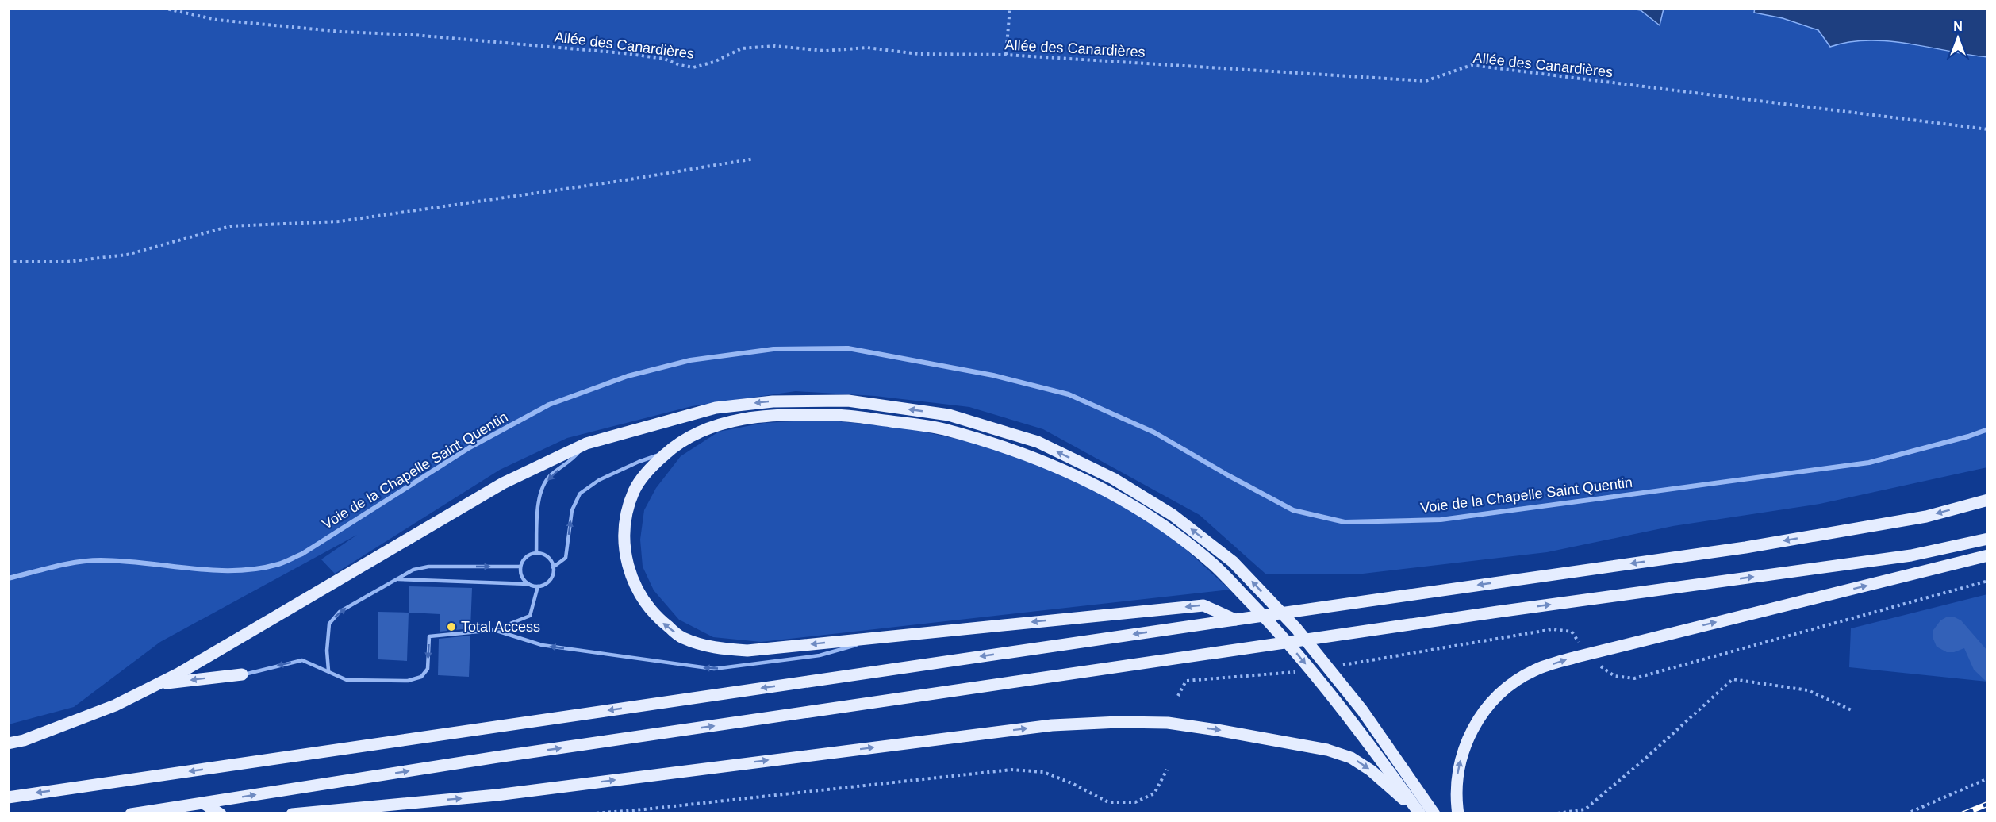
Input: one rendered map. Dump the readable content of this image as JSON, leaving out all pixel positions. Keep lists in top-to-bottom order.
{
  "streets": {
    "street": ["Voie de la Chapelle Saint Quentin"],
    "path": ["Allée des Canardières"]
  },
  "places": ["Total Access"],
  "north": "top"
}
